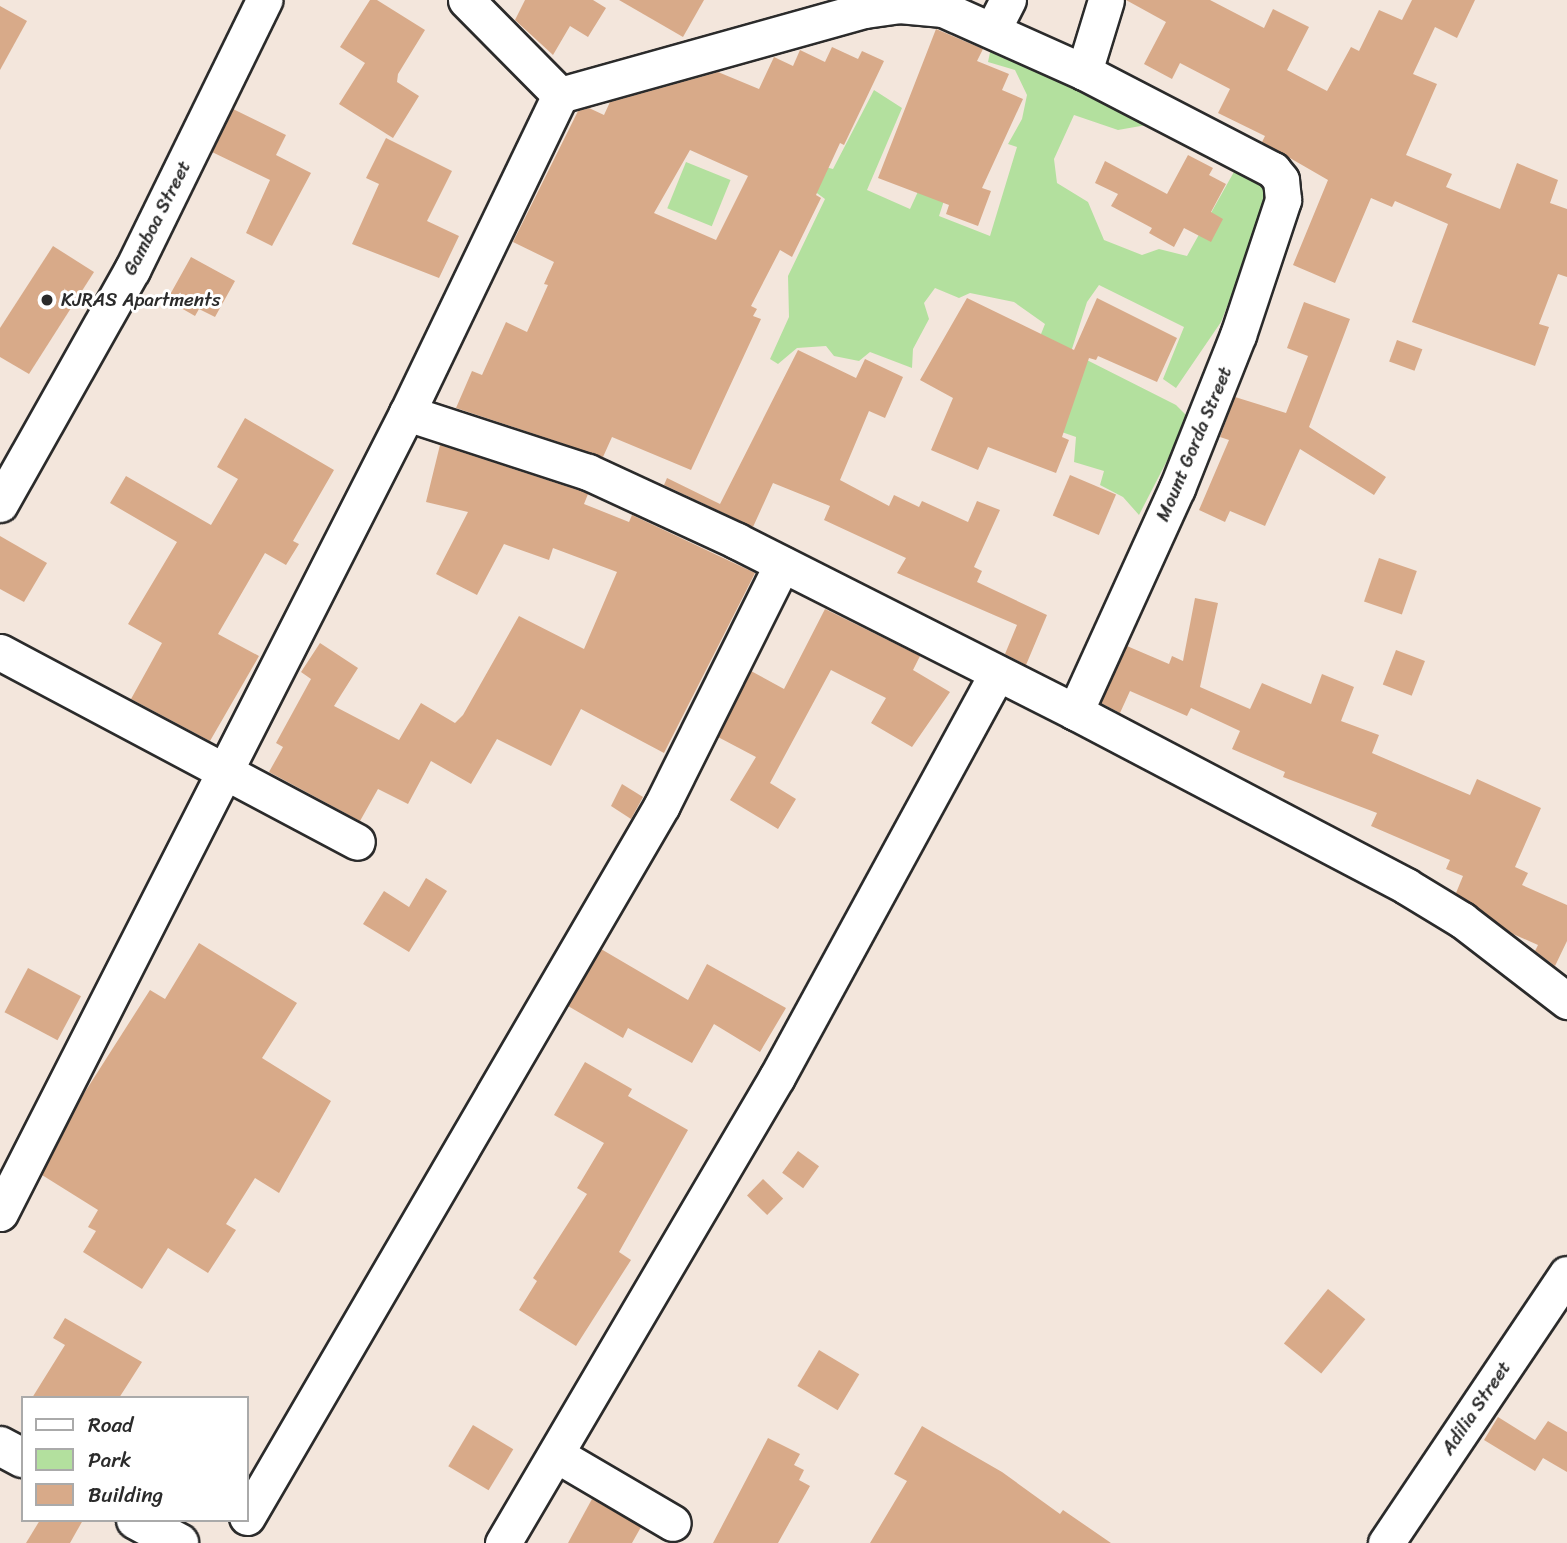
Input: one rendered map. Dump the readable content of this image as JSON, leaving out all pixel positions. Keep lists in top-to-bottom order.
{
  "streets": {
    "street": ["Gamboa Street", "Mount Gorda Street", "Adilia Street"]
  },
  "places": ["KJRAS Apartments"],
  "legend": ["Road", "Park", "Building"]
}
